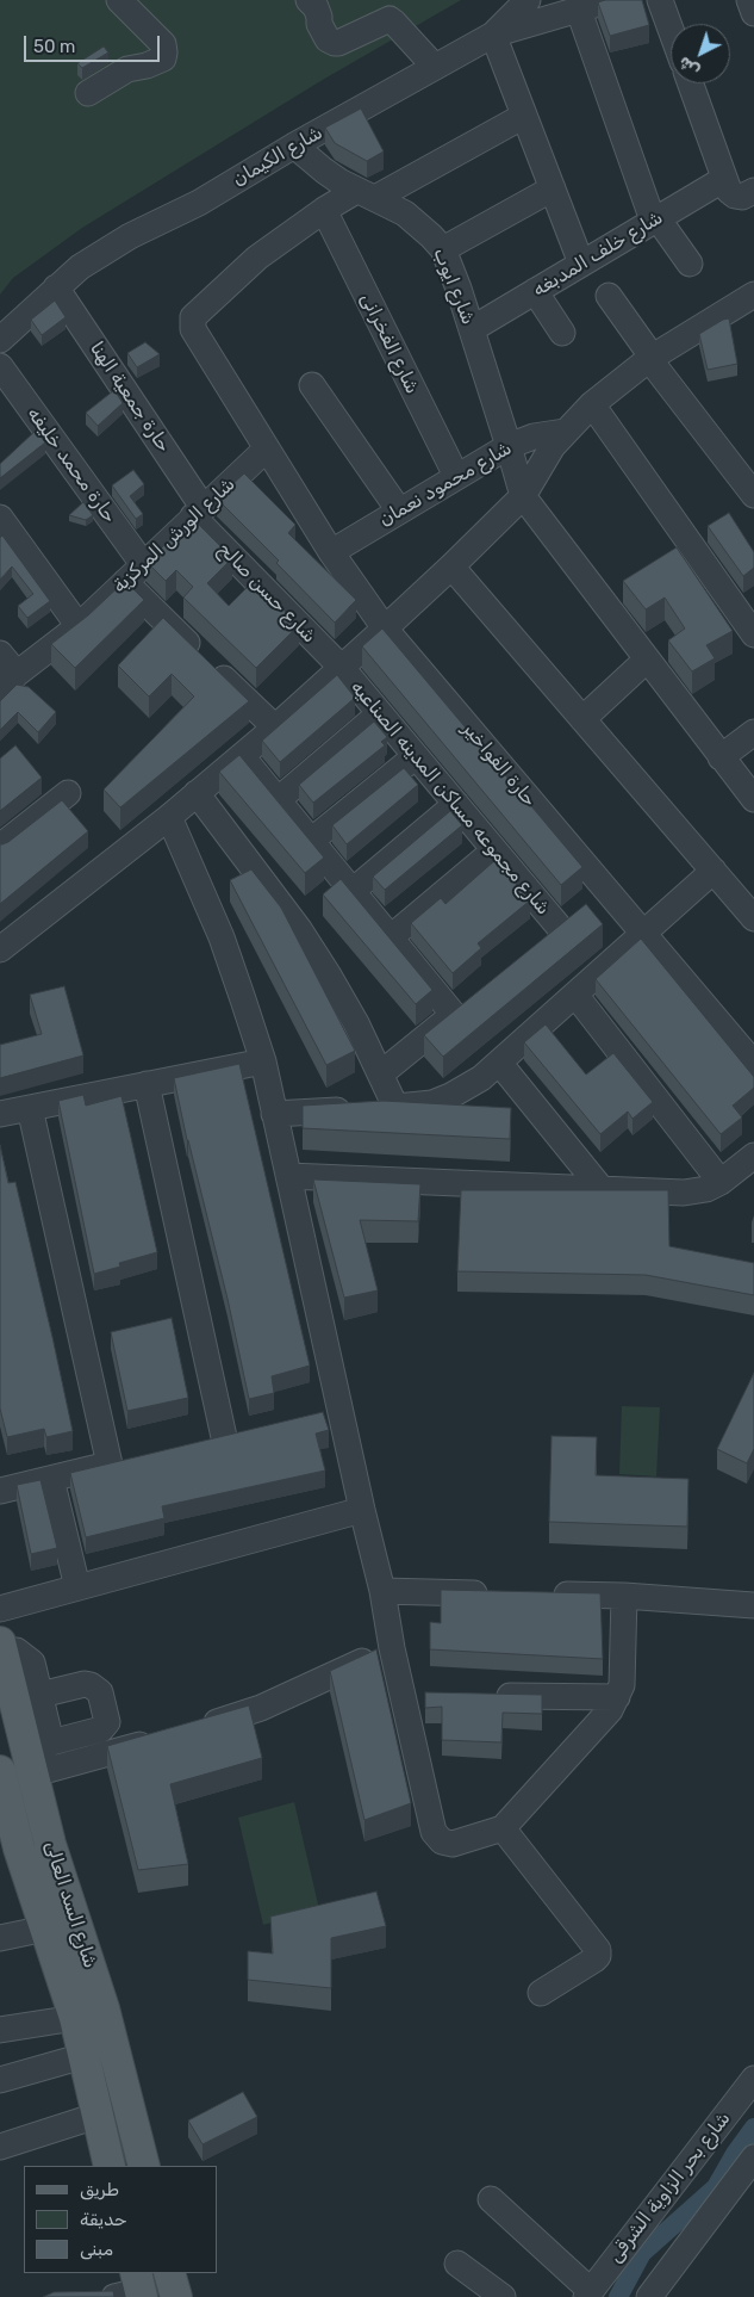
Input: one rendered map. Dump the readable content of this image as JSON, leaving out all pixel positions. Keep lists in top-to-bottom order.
{
  "streets": {
    "main road": ["شارع السد العالى"],
    "street": [
      "شارع الكيمان",
      "شارع خلف المدبغه",
      "شارع ايوب",
      "شارع الفخرانى",
      "حارة جمعية الهنا",
      "حارة محمد خليفه",
      "شارع محمود نعمان",
      "شارع الورش المركزية",
      "شارع حسن صالح",
      "حارة الفواخير",
      "شارع مجموعه مساكن المدينه الصناعيه",
      "شارع بحر الزاوية الشرقى"
    ]
  },
  "crossings": [
    ["شارع الكيمان", "شارع ايوب"],
    ["شارع الكيمان", "حارة جمعية الهنا"],
    ["شارع خلف المدبغه", "شارع ايوب"],
    ["شارع ايوب", "شارع محمود نعمان"],
    ["شارع الفخرانى", "شارع محمود نعمان"],
    ["شارع الفخرانى", "حارة الفواخير"],
    ["حارة جمعية الهنا", "شارع الورش المركزية"],
    ["حارة جمعية الهنا", "شارع حسن صالح"],
    ["حارة محمد خليفه", "شارع الورش المركزية"],
    ["شارع محمود نعمان", "شارع حسن صالح"],
    ["شارع محمود نعمان", "حارة الفواخير"],
    ["شارع محمود نعمان", "شارع مجموعه مساكن المدينه الصناعيه"],
    ["شارع الورش المركزية", "شارع حسن صالح"],
    ["شارع الورش المركزية", "حارة الفواخير"],
    ["شارع حسن صالح", "شارع مجموعه مساكن المدينه الصناعيه"],
    ["حارة الفواخير", "شارع مجموعه مساكن المدينه الصناعيه"]
  ],
  "legend": ["طريق", "حديقة", "مبنى"],
  "scale_bar": "50 m",
  "north": "bottom left"
}
